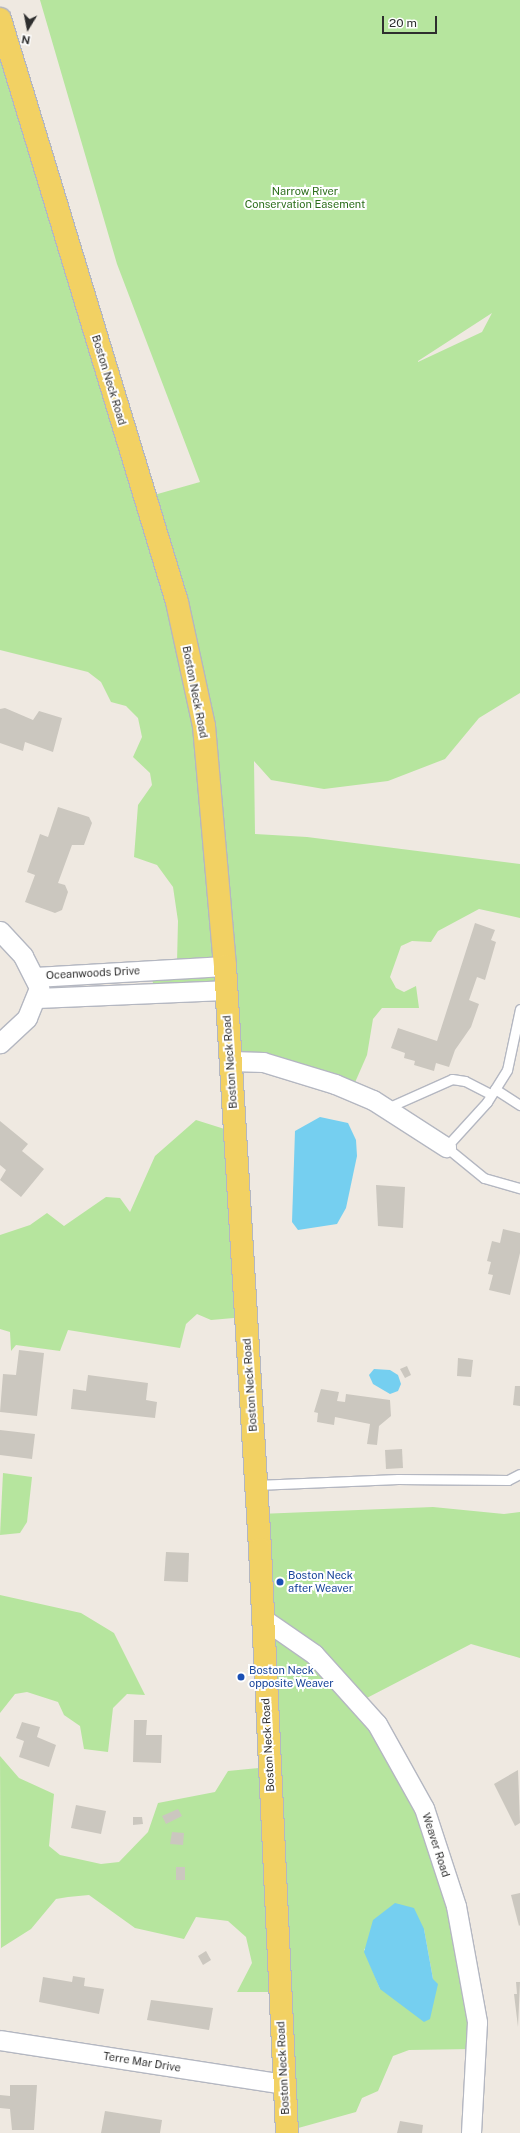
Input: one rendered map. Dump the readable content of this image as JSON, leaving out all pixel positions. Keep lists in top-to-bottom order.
{
  "streets": {
    "main road": ["Boston Neck Road"],
    "street": ["Oceanwoods Drive", "Weaver Road", "Terre Mar Drive"]
  },
  "crossings": [
    ["Boston Neck Road", "Oceanwoods Drive"],
    ["Boston Neck Road", "Weaver Road"],
    ["Boston Neck Road", "Terre Mar Drive"]
  ],
  "parks": ["Narrow River Conservation Easement"],
  "places": ["Boston Neck after Weaver", "Boston Neck opposite Weaver"],
  "scale_bar": "20 m",
  "north": "bottom"
}
